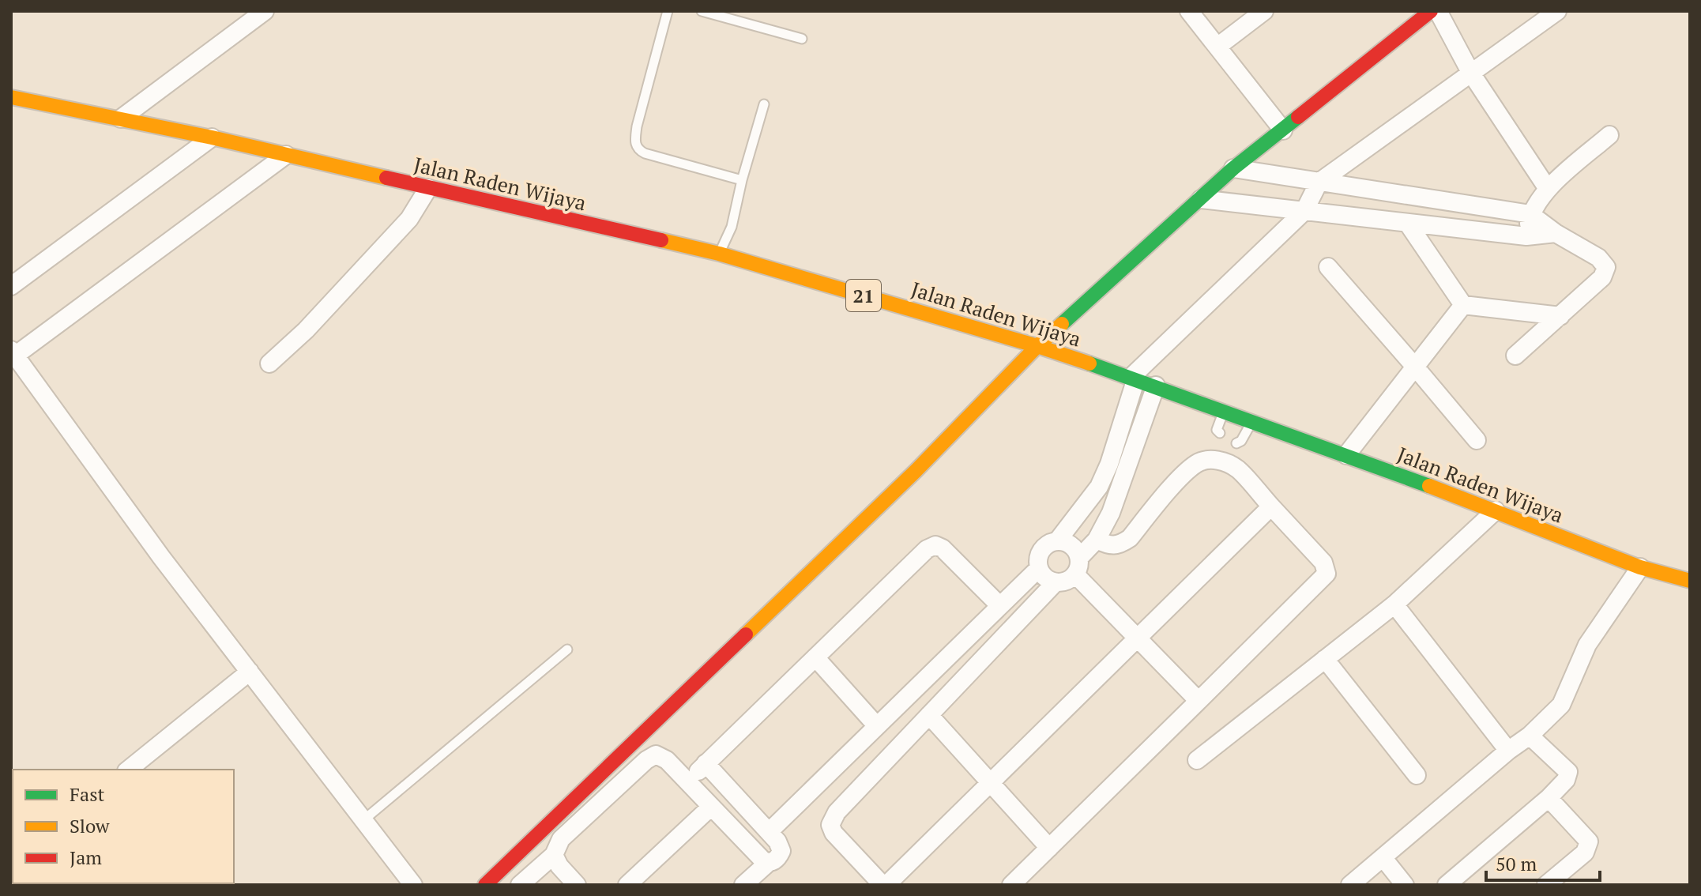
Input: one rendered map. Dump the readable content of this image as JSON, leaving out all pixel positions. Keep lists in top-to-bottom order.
{
  "streets": {
    "main road": ["Jalan Raden Wijaya", "21"]
  },
  "legend": ["Fast", "Slow", "Jam"],
  "scale_bar": "50 m"
}
